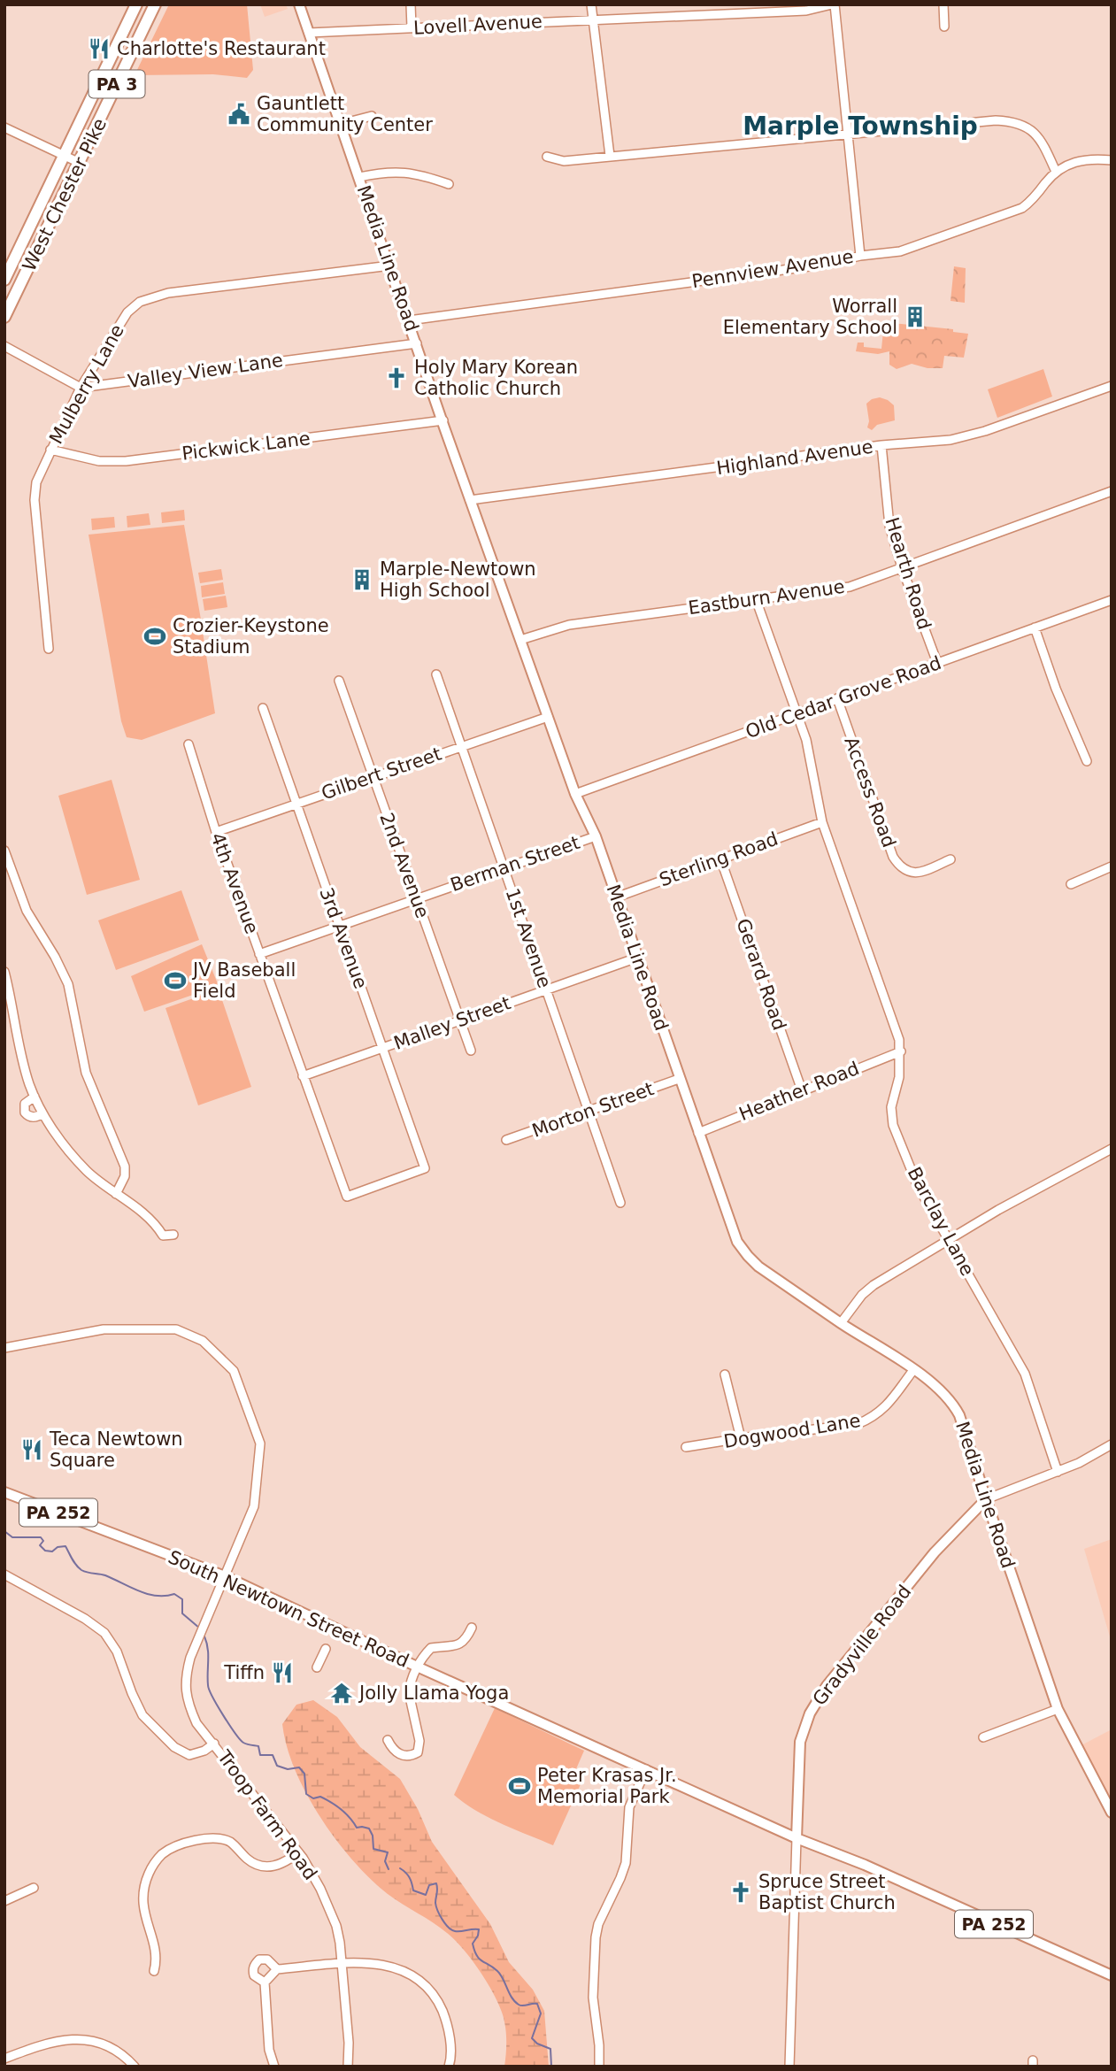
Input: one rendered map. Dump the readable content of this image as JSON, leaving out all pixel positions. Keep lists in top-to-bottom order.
{
  "streets": {
    "highway": ["PA 3", "West Chester Pike"],
    "main road": [
      "Media Line Road",
      "PA 252",
      "South Newtown Street Road",
      "Gradyville Road"
    ],
    "street": [
      "Lovell Avenue",
      "Pennview Avenue",
      "Valley View Lane",
      "Mulberry Lane",
      "Pickwick Lane",
      "Highland Avenue",
      "Hearth Road",
      "Eastburn Avenue",
      "Old Cedar Grove Road",
      "Gilbert Street",
      "Access Road",
      "Sterling Road",
      "Berman Street",
      "2nd Avenue",
      "4th Avenue",
      "3rd Avenue",
      "1st Avenue",
      "Gerard Road",
      "Malley Street",
      "Heather Road",
      "Morton Street",
      "Barclay Lane",
      "Dogwood Lane",
      "Troop Farm Road"
    ]
  },
  "crossings": [
    ["Lovell Avenue", "Media Line Road"],
    ["Media Line Road", "Pennview Avenue"],
    ["Media Line Road", "Valley View Lane"],
    ["Media Line Road", "Mulberry Lane"],
    ["Media Line Road", "Pickwick Lane"],
    ["Media Line Road", "Highland Avenue"],
    ["Media Line Road", "Eastburn Avenue"],
    ["Media Line Road", "Old Cedar Grove Road"],
    ["Media Line Road", "Gilbert Street"],
    ["Media Line Road", "Sterling Road"],
    ["Media Line Road", "Berman Street"],
    ["Media Line Road", "Malley Street"],
    ["Media Line Road", "Heather Road"],
    ["Media Line Road", "Morton Street"],
    ["Media Line Road", "Dogwood Lane"],
    ["Media Line Road", "Gradyville Road"],
    ["Valley View Lane", "Mulberry Lane"],
    ["Mulberry Lane", "Pickwick Lane"],
    ["Highland Avenue", "Hearth Road"],
    ["Hearth Road", "Eastburn Avenue"],
    ["Hearth Road", "Old Cedar Grove Road"],
    ["Eastburn Avenue", "Barclay Lane"],
    ["Old Cedar Grove Road", "Access Road"],
    ["Old Cedar Grove Road", "Barclay Lane"],
    ["Gilbert Street", "2nd Avenue"],
    ["Gilbert Street", "4th Avenue"],
    ["Gilbert Street", "3rd Avenue"],
    ["Gilbert Street", "1st Avenue"],
    ["Sterling Road", "Gerard Road"],
    ["Sterling Road", "Barclay Lane"],
    ["Berman Street", "2nd Avenue"],
    ["Berman Street", "4th Avenue"],
    ["Berman Street", "3rd Avenue"],
    ["Berman Street", "1st Avenue"],
    ["2nd Avenue", "Malley Street"],
    ["4th Avenue", "3rd Avenue"],
    ["4th Avenue", "Malley Street"],
    ["3rd Avenue", "Malley Street"],
    ["1st Avenue", "Malley Street"],
    ["1st Avenue", "Morton Street"],
    ["Gerard Road", "Heather Road"],
    ["Heather Road", "Barclay Lane"],
    ["Barclay Lane", "Gradyville Road"],
    ["South Newtown Street Road", "Gradyville Road"],
    ["South Newtown Street Road", "Troop Farm Road"]
  ],
  "districts": ["Marple Township"],
  "places": {
    "restaurant": ["Charlotte's Restaurant", "Teca Newtown Square", "Tiffn"],
    "public building": ["Gauntlett Community Center"],
    "building": ["Worrall Elementary School", "Marple-Newtown High School"],
    "church": ["Holy Mary Korean Catholic Church", "Spruce Street Baptist Church"],
    "sports": ["Crozier-Keystone Stadium", "JV Baseball Field", "Peter Krasas Jr. Memorial Park"],
    "temple": ["Jolly Llama Yoga"]
  }
}
